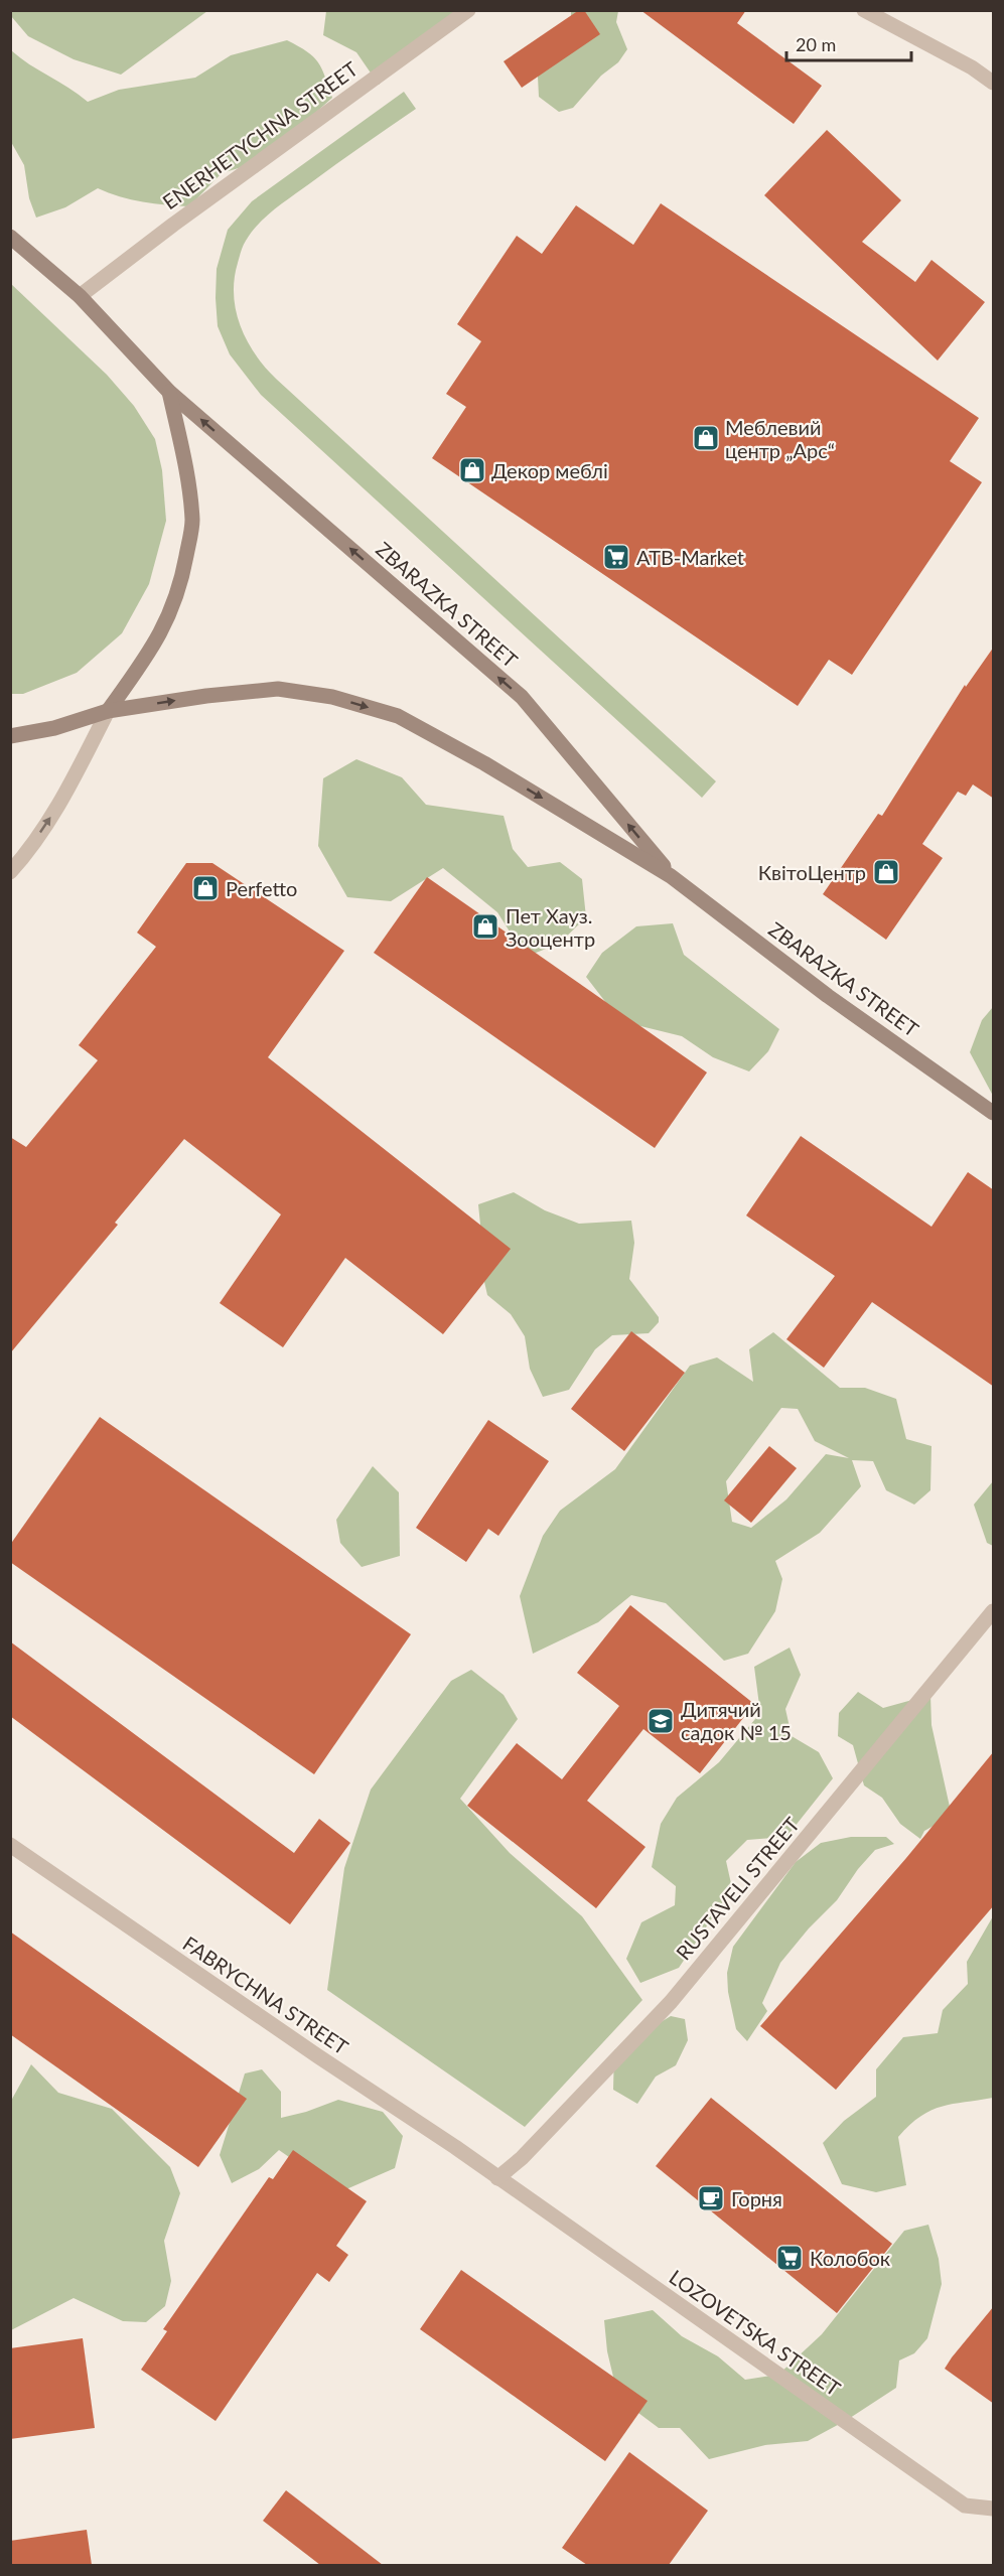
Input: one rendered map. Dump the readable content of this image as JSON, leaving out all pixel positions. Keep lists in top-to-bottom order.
{
  "streets": {
    "main road": ["ZBARAZKA STREET"],
    "street": [
      "ENERHETYCHNA STREET",
      "RUSTAVELI STREET",
      "FABRYCHNA STREET",
      "LOZOVETSKA STREET"
    ]
  },
  "crossings": [
    ["ENERHETYCHNA STREET", "ZBARAZKA STREET"],
    ["RUSTAVELI STREET", "FABRYCHNA STREET"],
    ["RUSTAVELI STREET", "LOZOVETSKA STREET"],
    ["FABRYCHNA STREET", "LOZOVETSKA STREET"]
  ],
  "places": {
    "shop": [
      "Меблевий центр „Арс“",
      "Декор меблі",
      "КвітоЦентр",
      "Perfetto",
      "Пет Хауз. Зооцентр"
    ],
    "supermarket": ["ATB-Market", "Колобок"],
    "school or university": ["Дитячий садок № 15"],
    "cafe": ["Горня"]
  },
  "scale_bar": "20 m"
}
